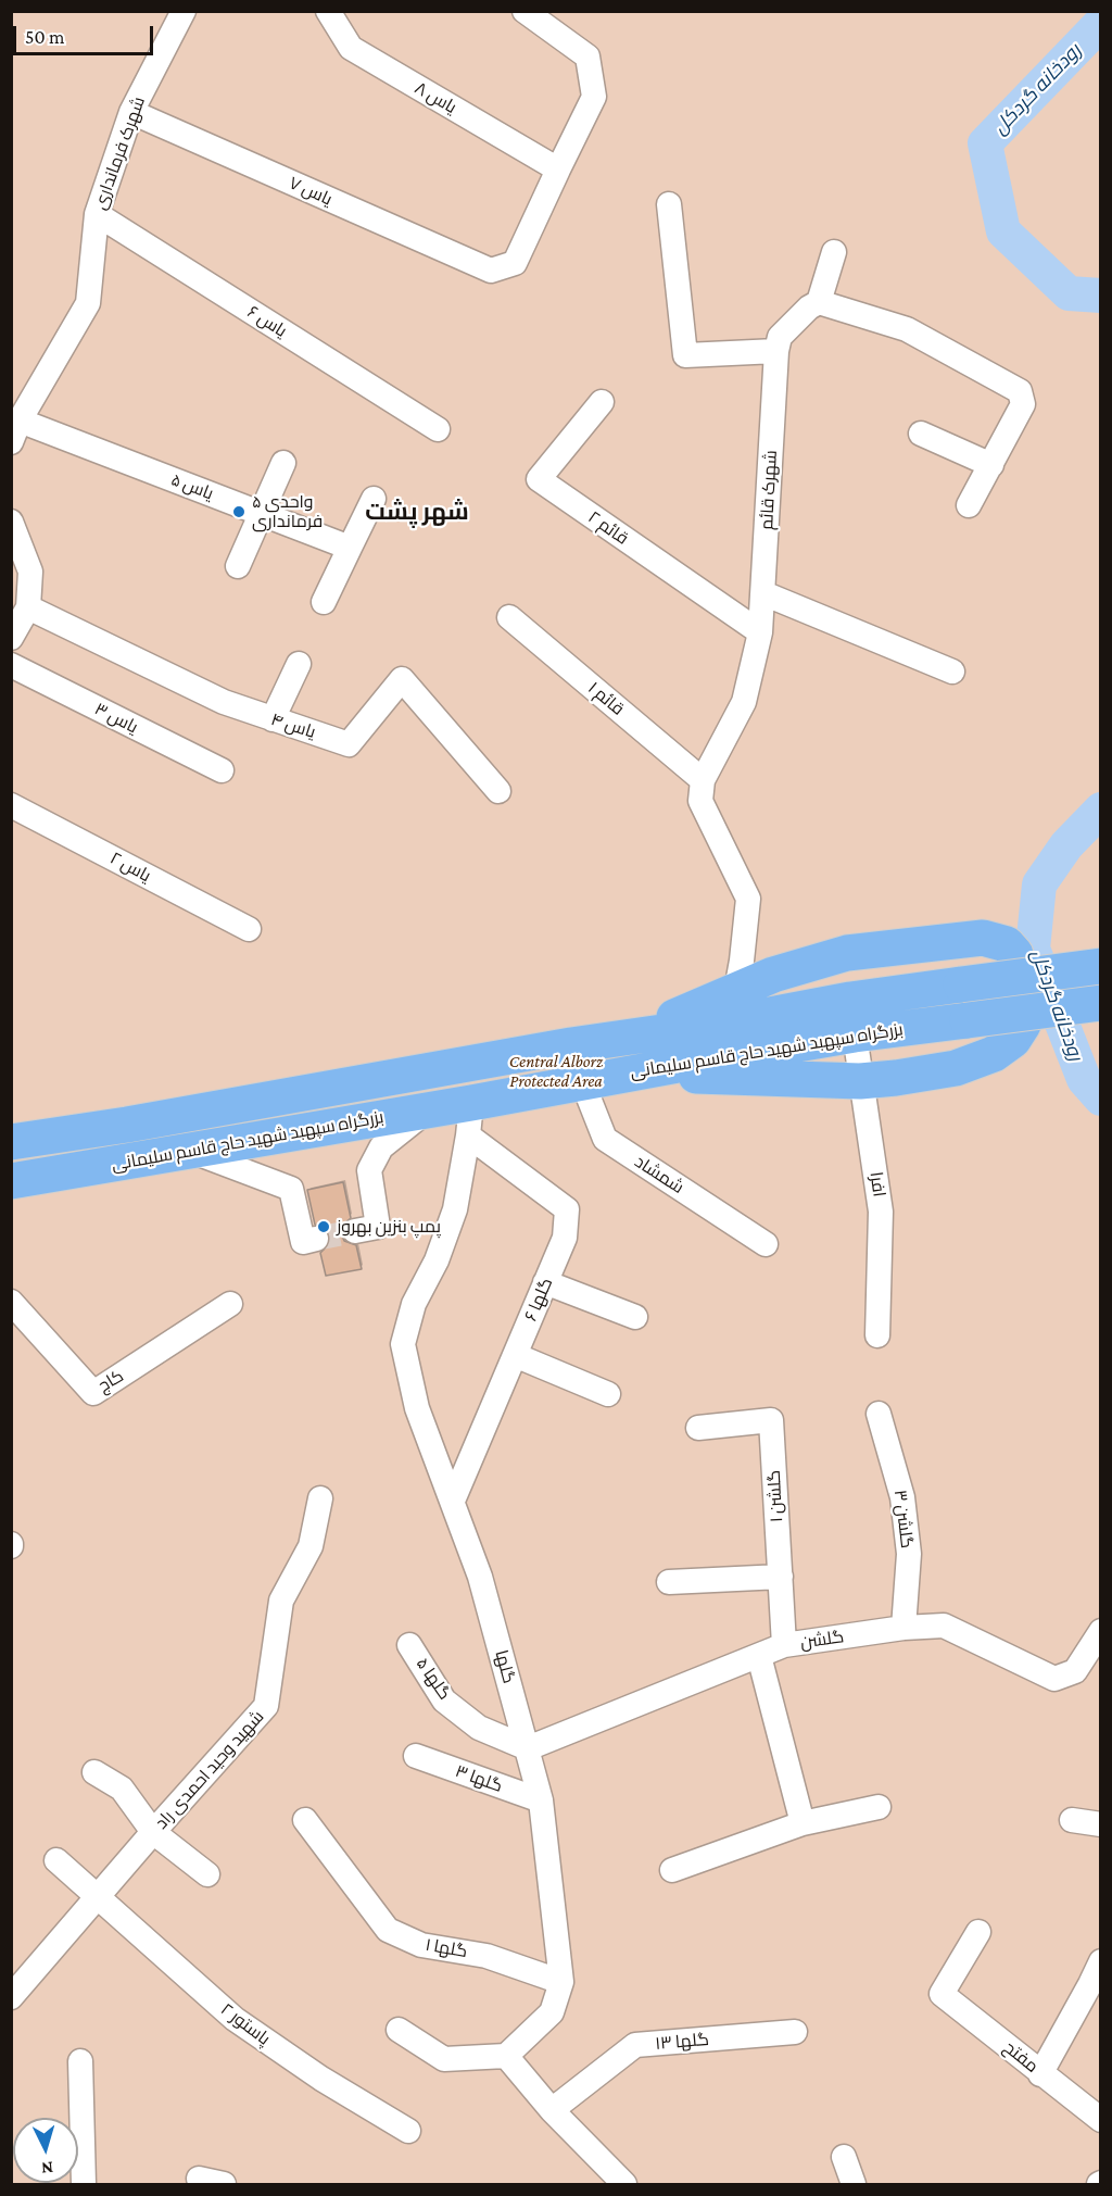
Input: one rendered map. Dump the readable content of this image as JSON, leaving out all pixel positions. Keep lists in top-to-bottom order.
{
  "streets": {
    "highway": ["بزرگراه سپهبد شهید حاج قاسم سلیمانی"],
    "street": [
      "یاس ۸",
      "شهرک فرمانداری",
      "یاس ۷",
      "یاس ۶",
      "یاس ۵",
      "شهرک قائم",
      "قائم ۲",
      "قائم ۱",
      "یاس ۳",
      "یاس ۴",
      "یاس ۲",
      "شمشاد",
      "افرا",
      "گلها ۶",
      "کاج",
      "گلشن ۱",
      "گلشن ۳",
      "گلشن",
      "گلها",
      "گلها ۵",
      "شهید وحید احمدی راد",
      "گلها ۳",
      "گلها ۱",
      "پاستور ۲",
      "گلها ۱۳",
      "مفتح"
    ]
  },
  "crossings": [
    ["یاس ۸", "یاس ۷"],
    ["شهرک فرمانداری", "یاس ۷"],
    ["شهرک فرمانداری", "یاس ۶"],
    ["شهرک فرمانداری", "یاس ۵"],
    ["شهرک قائم", "قائم ۲"],
    ["شهرک قائم", "قائم ۱"],
    ["بزرگراه سپهبد شهید حاج قاسم سلیمانی", "شمشاد"],
    ["بزرگراه سپهبد شهید حاج قاسم سلیمانی", "افرا"],
    ["بزرگراه سپهبد شهید حاج قاسم سلیمانی", "گلها ۶"],
    ["بزرگراه سپهبد شهید حاج قاسم سلیمانی", "گلها"],
    ["گلها ۶", "گلها"],
    ["گلشن ۱", "گلشن"],
    ["گلشن ۳", "گلشن"],
    ["گلشن", "گلها"],
    ["گلشن", "گلها ۵"],
    ["گلها", "گلها ۵"],
    ["گلها", "گلها ۳"],
    ["گلها", "گلها ۱"],
    ["شهید وحید احمدی راد", "پاستور ۲"]
  ],
  "districts": ["شهر پشت"],
  "water": ["رودخانه گردکل"],
  "parks": ["Central Alborz Protected Area"],
  "places": ["۵ واحدی فرمانداری", "پمپ بنزین بهروز"],
  "scale_bar": "50 m",
  "north": "bottom"
}
